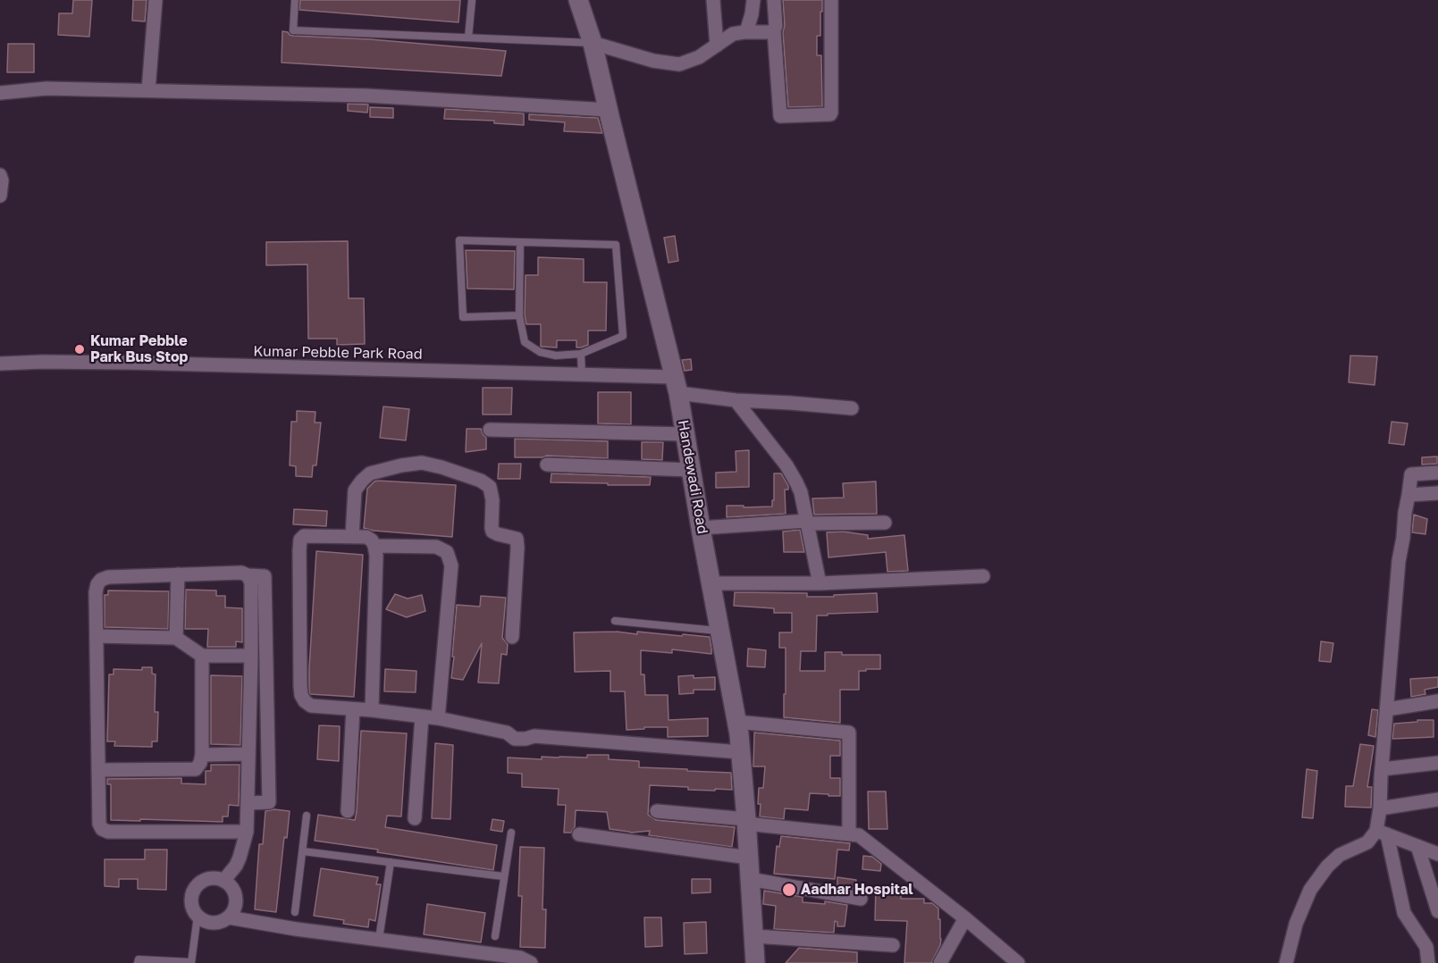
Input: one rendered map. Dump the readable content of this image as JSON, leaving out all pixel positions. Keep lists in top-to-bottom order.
{
  "streets": {
    "main road": ["Handewadi Road"],
    "street": ["Kumar Pebble Park Road"]
  },
  "crossings": [
    ["Kumar Pebble Park Road", "Handewadi Road"]
  ],
  "places": ["Kumar Pebble Park Bus Stop", "Aadhar Hospital"]
}
